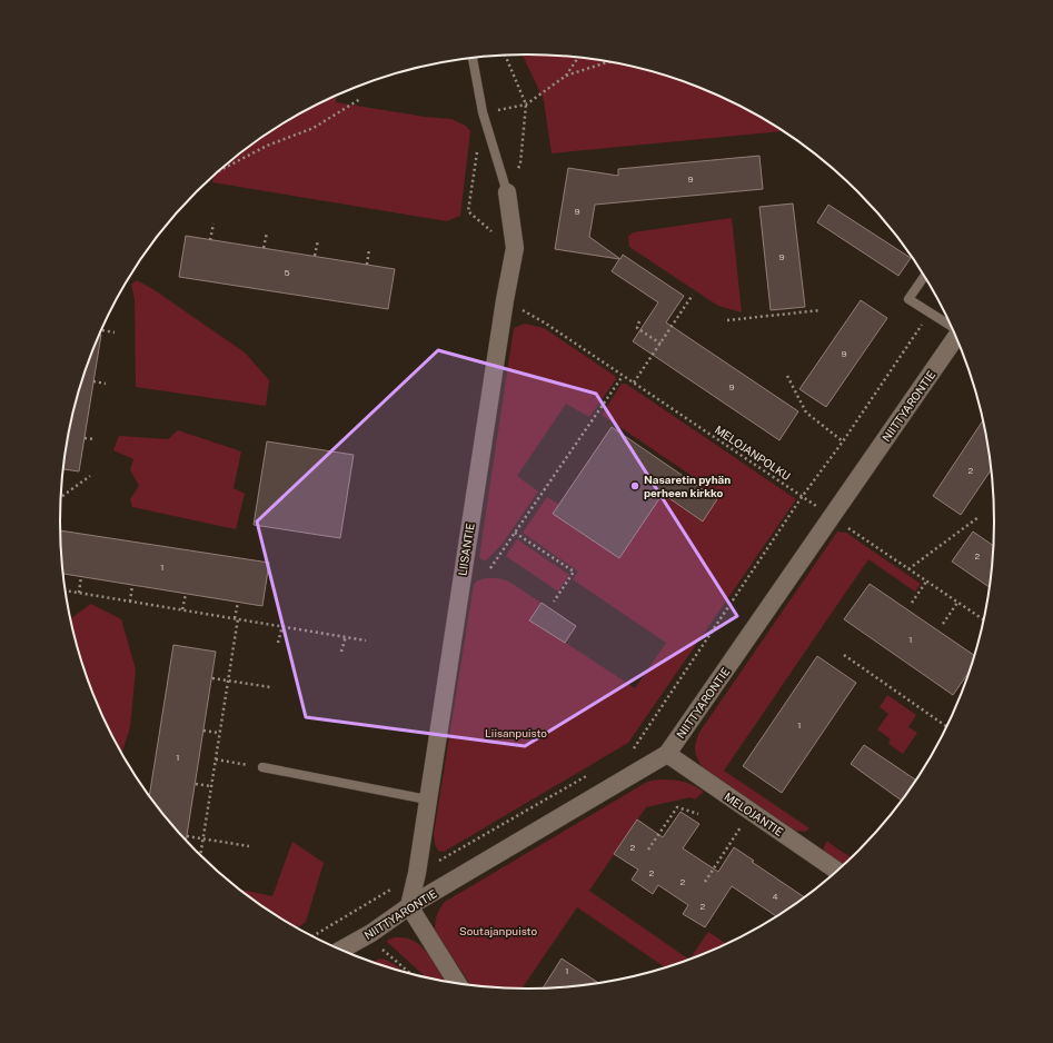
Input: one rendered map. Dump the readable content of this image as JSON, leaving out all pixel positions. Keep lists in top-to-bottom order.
{
  "streets": {
    "street": ["NIITTYARONTIE", "LIISANTIE", "MELOJANTIE"],
    "path": ["MELOJANPOLKU"]
  },
  "crossings": [
    ["NIITTYARONTIE", "MELOJANPOLKU"],
    ["NIITTYARONTIE", "LIISANTIE"],
    ["NIITTYARONTIE", "MELOJANTIE"],
    ["MELOJANPOLKU", "LIISANTIE"]
  ],
  "parks": ["Liisanpuisto", "Soutajanpuisto"],
  "places": ["Nasaretin pyhän perheen kirkko"],
  "house_numbers": [
    "9",
    "9",
    "9",
    "5",
    "9",
    "9",
    "2",
    "2",
    "1",
    "1",
    "1",
    "1",
    "2",
    "2",
    "2",
    "4",
    "2",
    "1"
  ]
}
